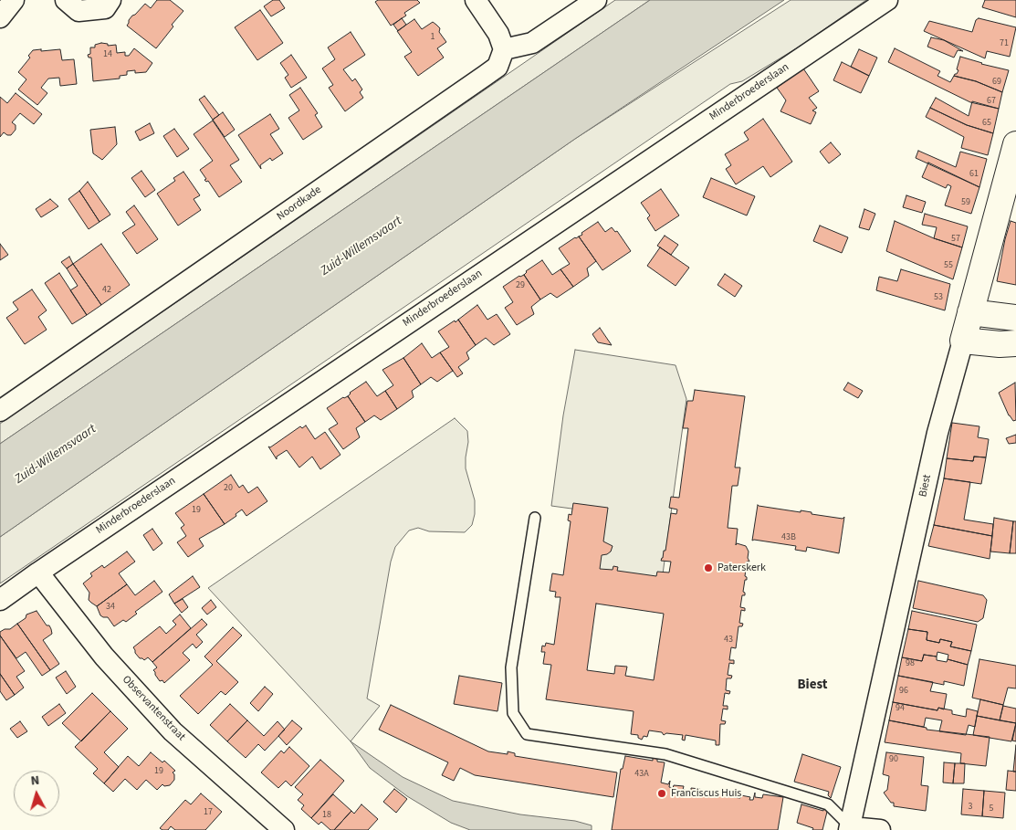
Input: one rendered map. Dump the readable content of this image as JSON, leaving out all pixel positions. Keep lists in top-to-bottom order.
{
  "streets": {
    "street": [
      "Minderbroederslaan",
      "Noordkade",
      "Biest",
      "Observantenstraat"
    ]
  },
  "crossings": [
    ["Minderbroederslaan", "Observantenstraat"]
  ],
  "districts": ["Biest"],
  "water": ["Zuid-Willemsvaart"],
  "places": ["Paterskerk", "Franciscus Huis"],
  "house_numbers": [
    "1",
    "71",
    "14",
    "69",
    "67",
    "65",
    "61",
    "59",
    "57",
    "55",
    "29",
    "42",
    "53",
    "20",
    "19",
    "43B",
    "34",
    "43",
    "98",
    "96",
    "94",
    "90",
    "19",
    "43A",
    "3",
    "5",
    "17",
    "18"
  ],
  "north": "top"
}
